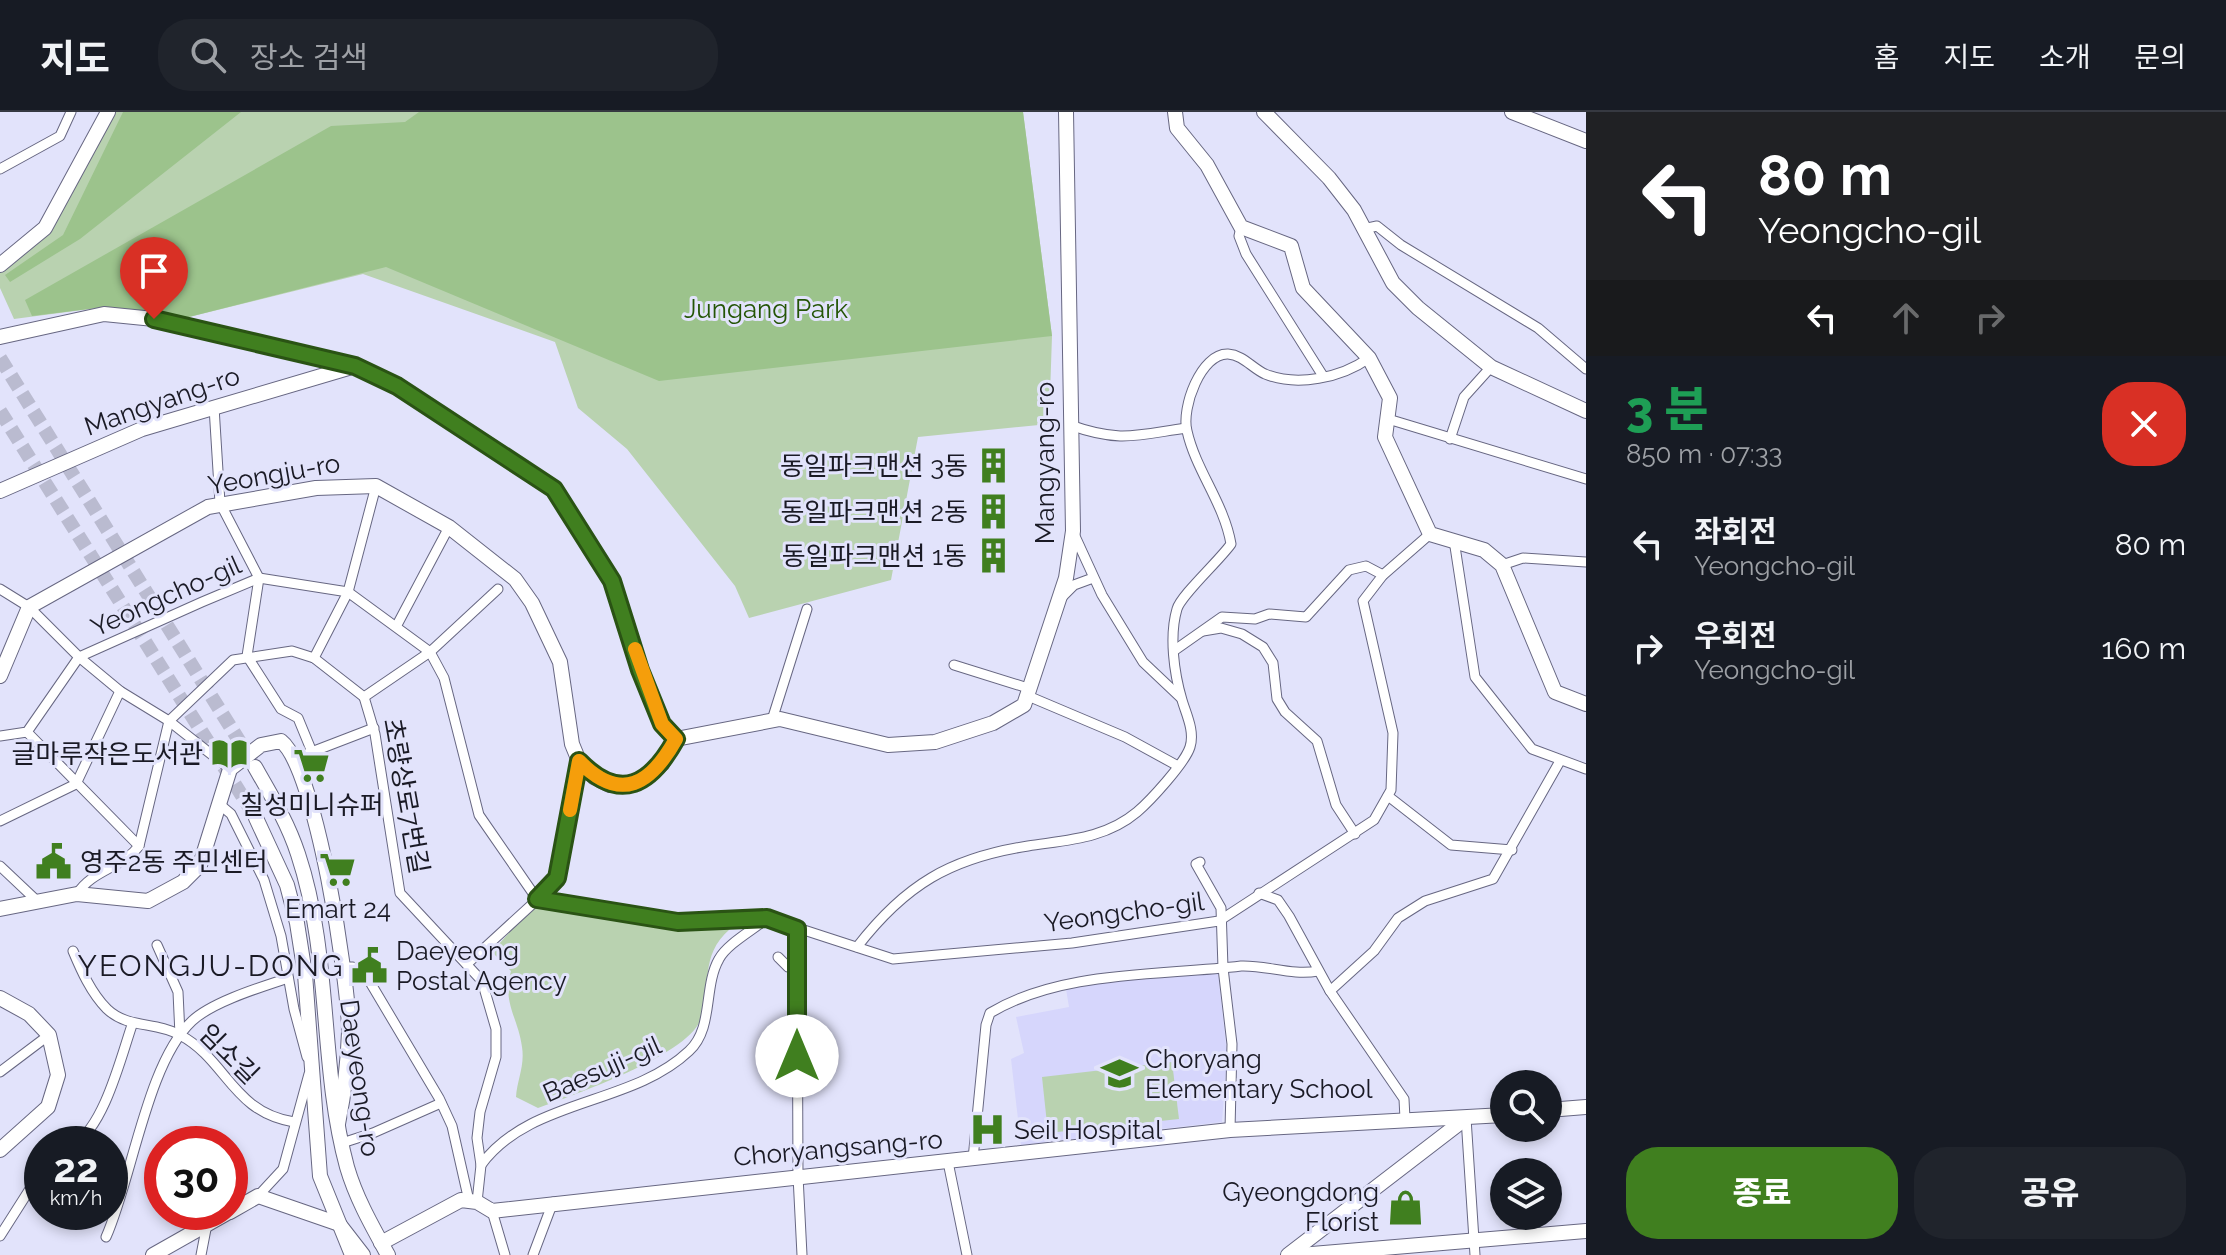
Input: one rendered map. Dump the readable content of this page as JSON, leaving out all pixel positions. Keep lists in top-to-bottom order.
{
  "streets": {
    "street": [
      "Mangyang-ro",
      "Yeongju-ro",
      "Yeongcho-gil",
      "초량상로7번길",
      "임소길",
      "Baesuji-gil",
      "Daeyeong-ro",
      "Choryangsang-ro"
    ]
  },
  "crossings": [
    ["Yeongcho-gil", "Baesuji-gil"],
    ["초량상로7번길", "Baesuji-gil"]
  ],
  "districts": ["YEONGJU-DONG"],
  "parks": ["Jungang Park"],
  "places": {
    "building": ["동일파크맨션 3동", "동일파크맨션 2동", "동일파크맨션 1동"],
    "library": ["글마루작은도서관"],
    "supermarket": ["칠성미니슈퍼", "Emart 24"],
    "public building": ["영주2동 주민센터", "Daeyeong Postal Agency"],
    "school or university": ["Choryang Elementary School"],
    "hospital": ["Seil Hospital"],
    "shop": ["Gyeongdong Florist"]
  },
  "page": {
    "header": "지도",
    "search": "장소 검색",
    "nav": [
      "홈",
      "지도",
      "소개",
      "문의"
    ],
    "turn": ["80 m", "Yeongcho-gil"],
    "heading": ["3 분", "850 m · 07:33"],
    "list": [
      {
        "name": "좌회전",
        "note": "Yeongcho-gil",
        "value": "80 m"
      },
      {
        "name": "우회전",
        "note": "Yeongcho-gil",
        "value": "160 m"
      }
    ],
    "speed": "22 km/h",
    "limit": "30",
    "buttons": ["종료", "공유"]
  }
}
